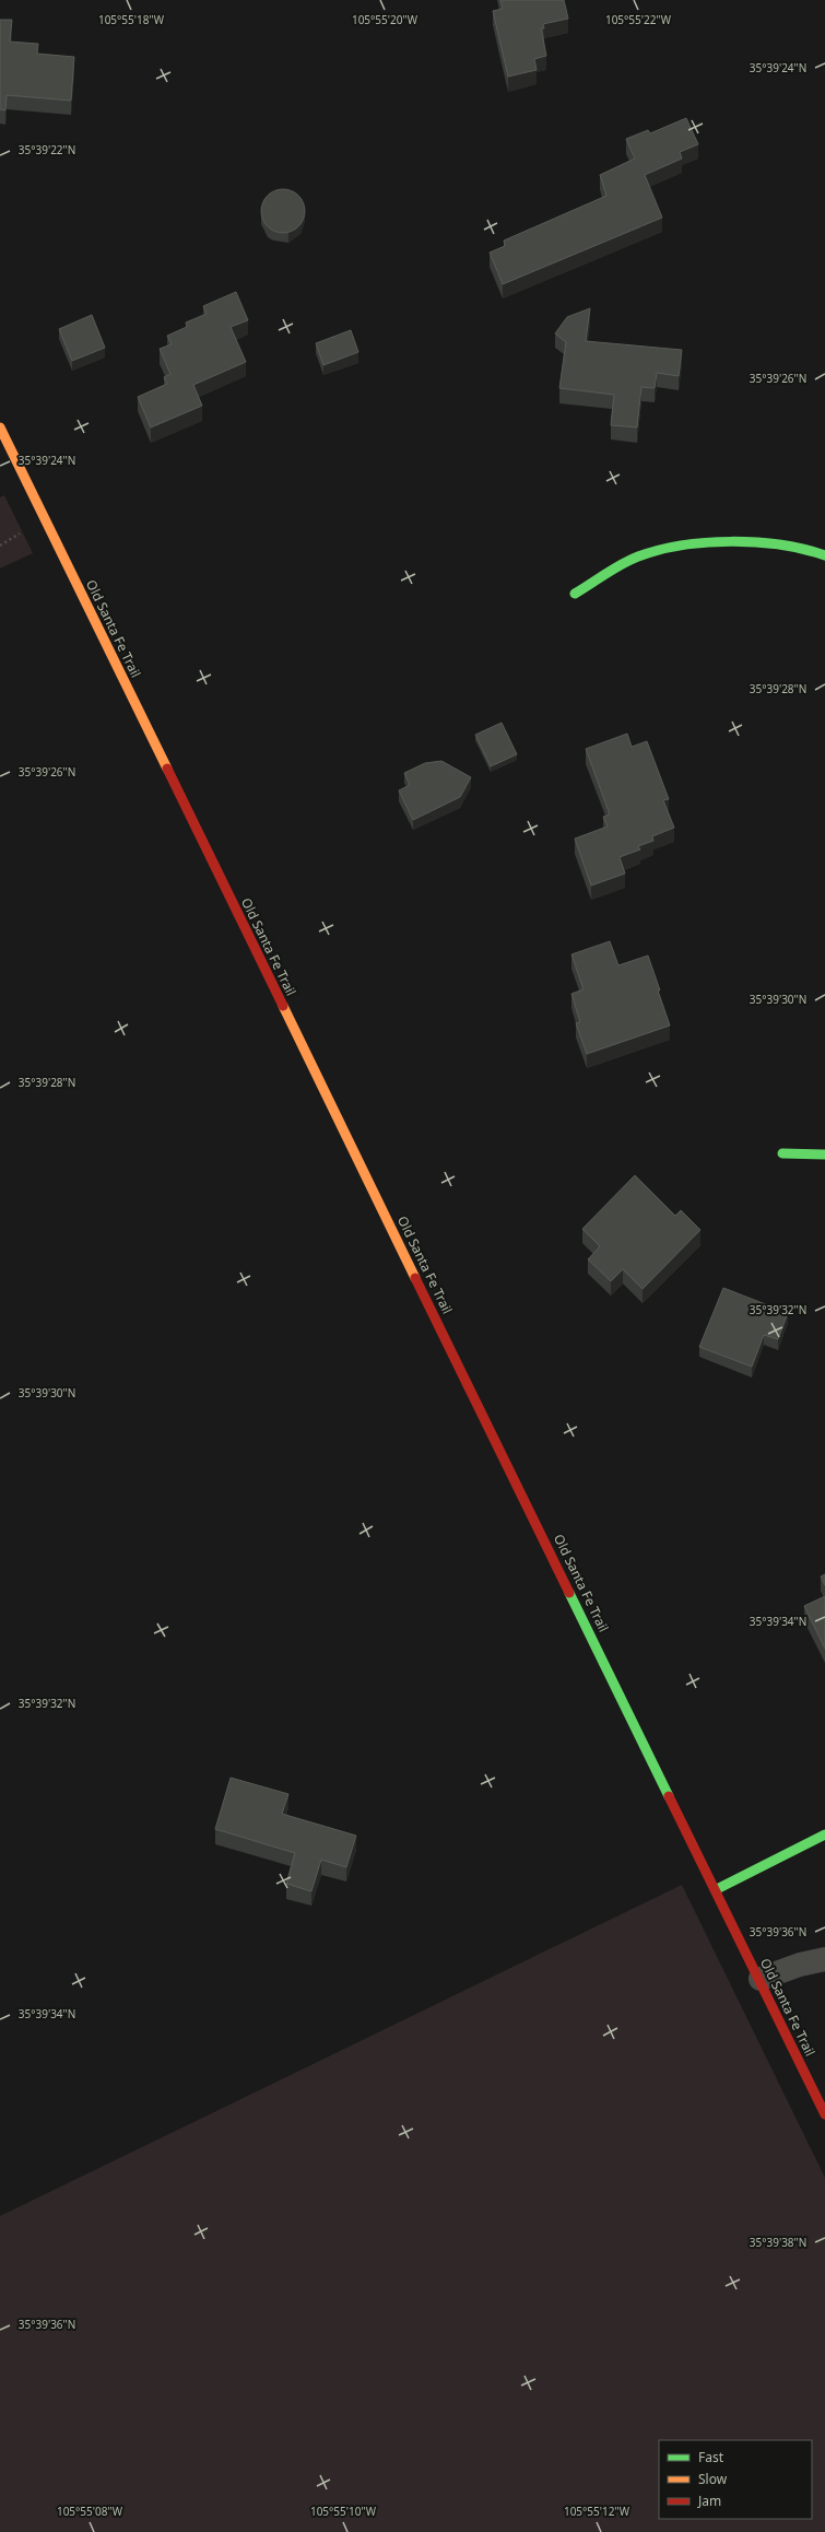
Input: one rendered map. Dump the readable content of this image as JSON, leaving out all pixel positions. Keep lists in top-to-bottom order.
{
  "streets": {
    "street": ["Old Santa Fe Trail"]
  },
  "legend": ["Fast", "Slow", "Jam"],
  "coordinates": [
    "105°55'20\"W",
    "105°55'22\"W",
    "105°55'18\"W",
    "35°39'24\"N",
    "35°39'22\"N",
    "35°39'26\"N",
    "35°39'28\"N",
    "35°39'30\"N",
    "35°39'32\"N",
    "35°39'34\"N",
    "35°39'36\"N",
    "35°39'38\"N",
    "105°55'08\"W",
    "105°55'10\"W",
    "105°55'12\"W"
  ]
}
